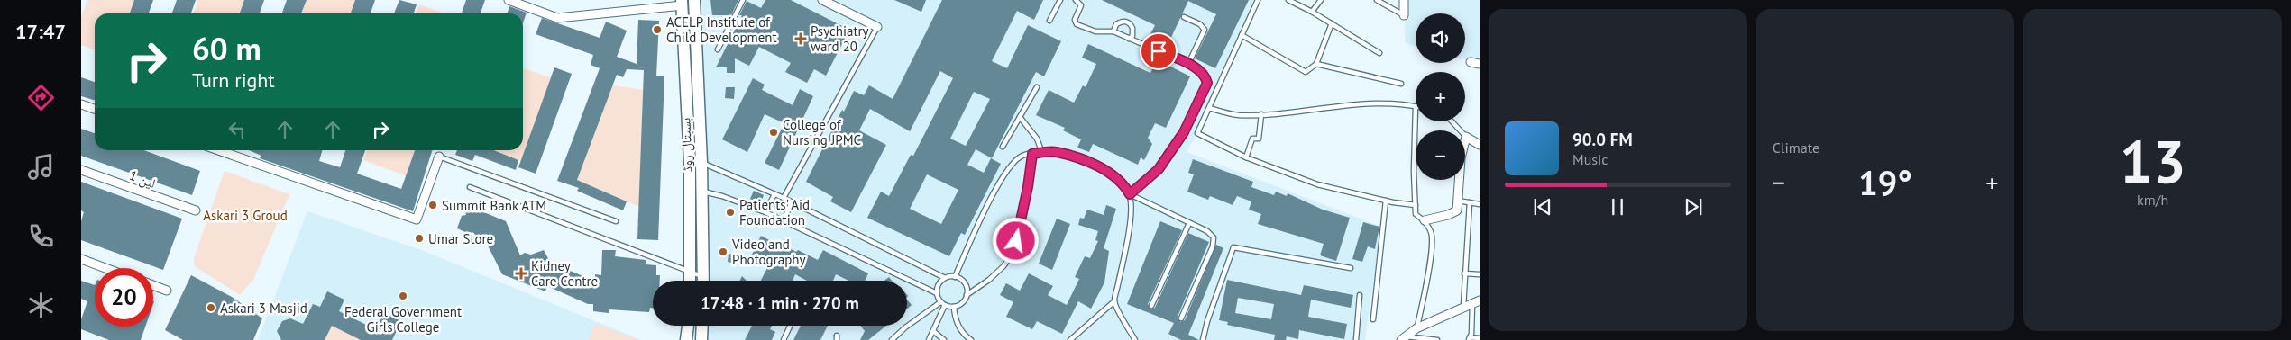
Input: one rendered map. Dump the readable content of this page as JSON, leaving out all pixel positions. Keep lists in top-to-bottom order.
{
  "streets": {
    "main road": ["ہسپتال روڈ"],
    "street": ["لین 1"]
  },
  "parks": ["Askari 3 Groud"],
  "places": {
    "other": [
      "ACELP Institute of Child Development",
      "College of Nursing JPMC",
      "Summit Bank ATM",
      "Patients' Aid Foundation",
      "Umar Store",
      "Video and Photography",
      "Federal Government Girls College",
      "Askari 3 Masjid"
    ],
    "health": ["Psychiatry ward 20", "Kidney Care Centre"]
  },
  "page": {
    "tabs": "17:47",
    "tile": [
      "Climate",
      ["13", "km/h"]
    ],
    "map_buttons": ["+", "−"],
    "turn": ["60 m", "Turn right"],
    "song": ["90.0 FM", "Music"],
    "heat": ["−", "19°", "+"],
    "limit": "20",
    "trip": "17:48 · 1 min · 270 m"
  }
}
